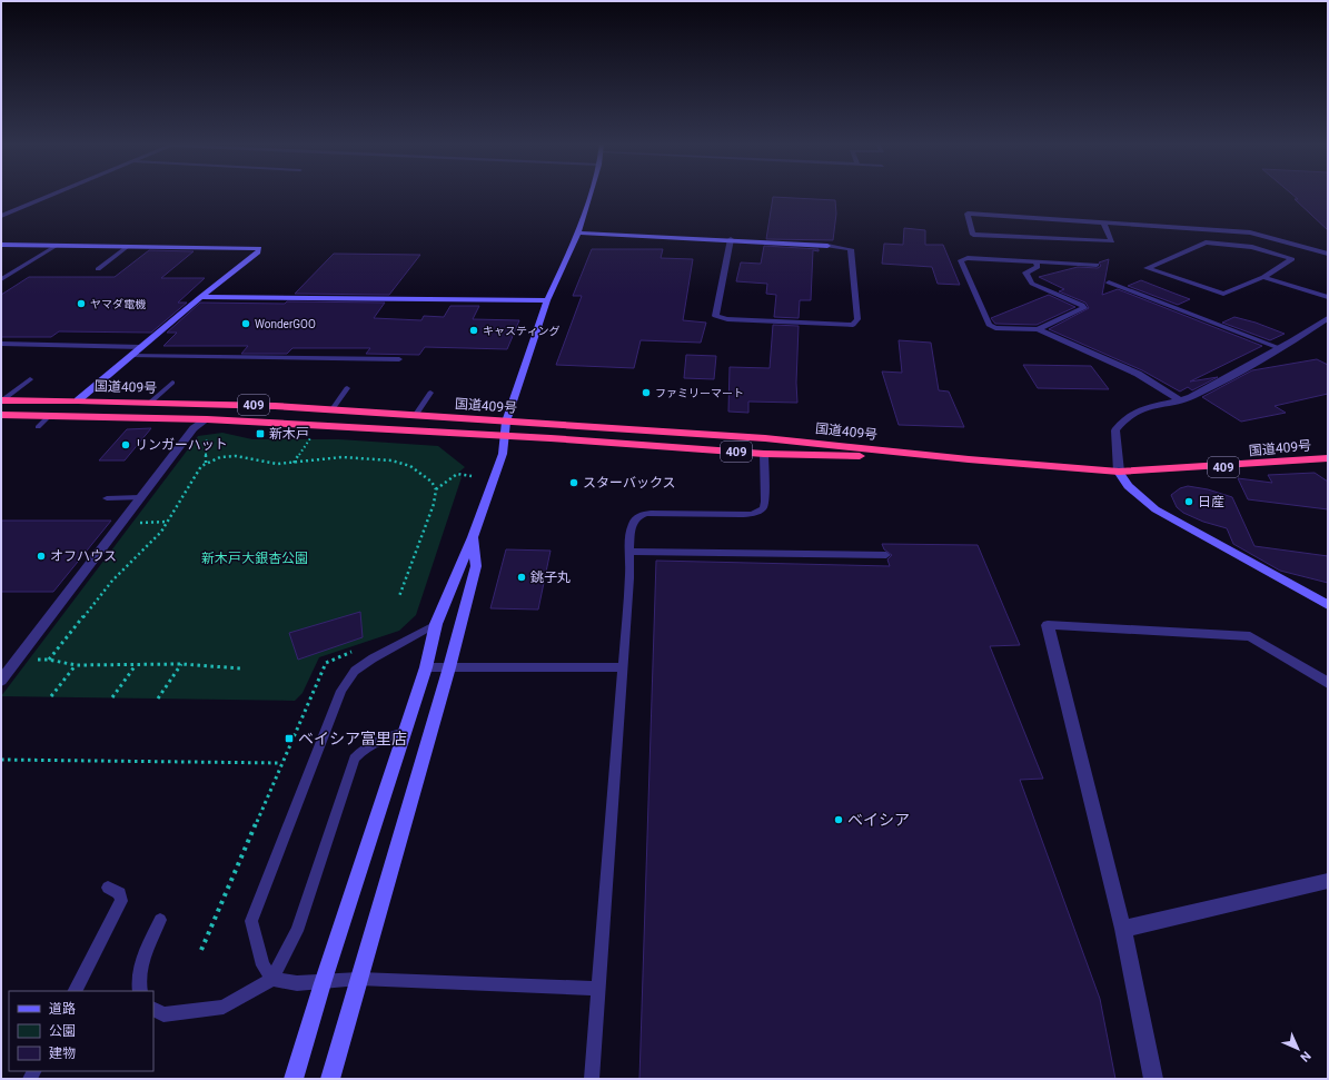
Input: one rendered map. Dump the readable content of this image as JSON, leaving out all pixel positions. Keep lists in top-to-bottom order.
{
  "streets": {
    "highway": ["国道409号", "409"]
  },
  "parks": ["新木戸大銀杏公園"],
  "places": {
    "other": [
      "ヤマダ電機",
      "WonderGOO",
      "キャスティング",
      "ファミリーマート",
      "リンガーハット",
      "スターバックス",
      "日産",
      "オフハウス",
      "銚子丸",
      "ベイシア"
    ],
    "transit": ["新木戸", "ベイシア富里店"]
  },
  "legend": ["道路", "公園", "建物"],
  "north": "bottom right"
}
